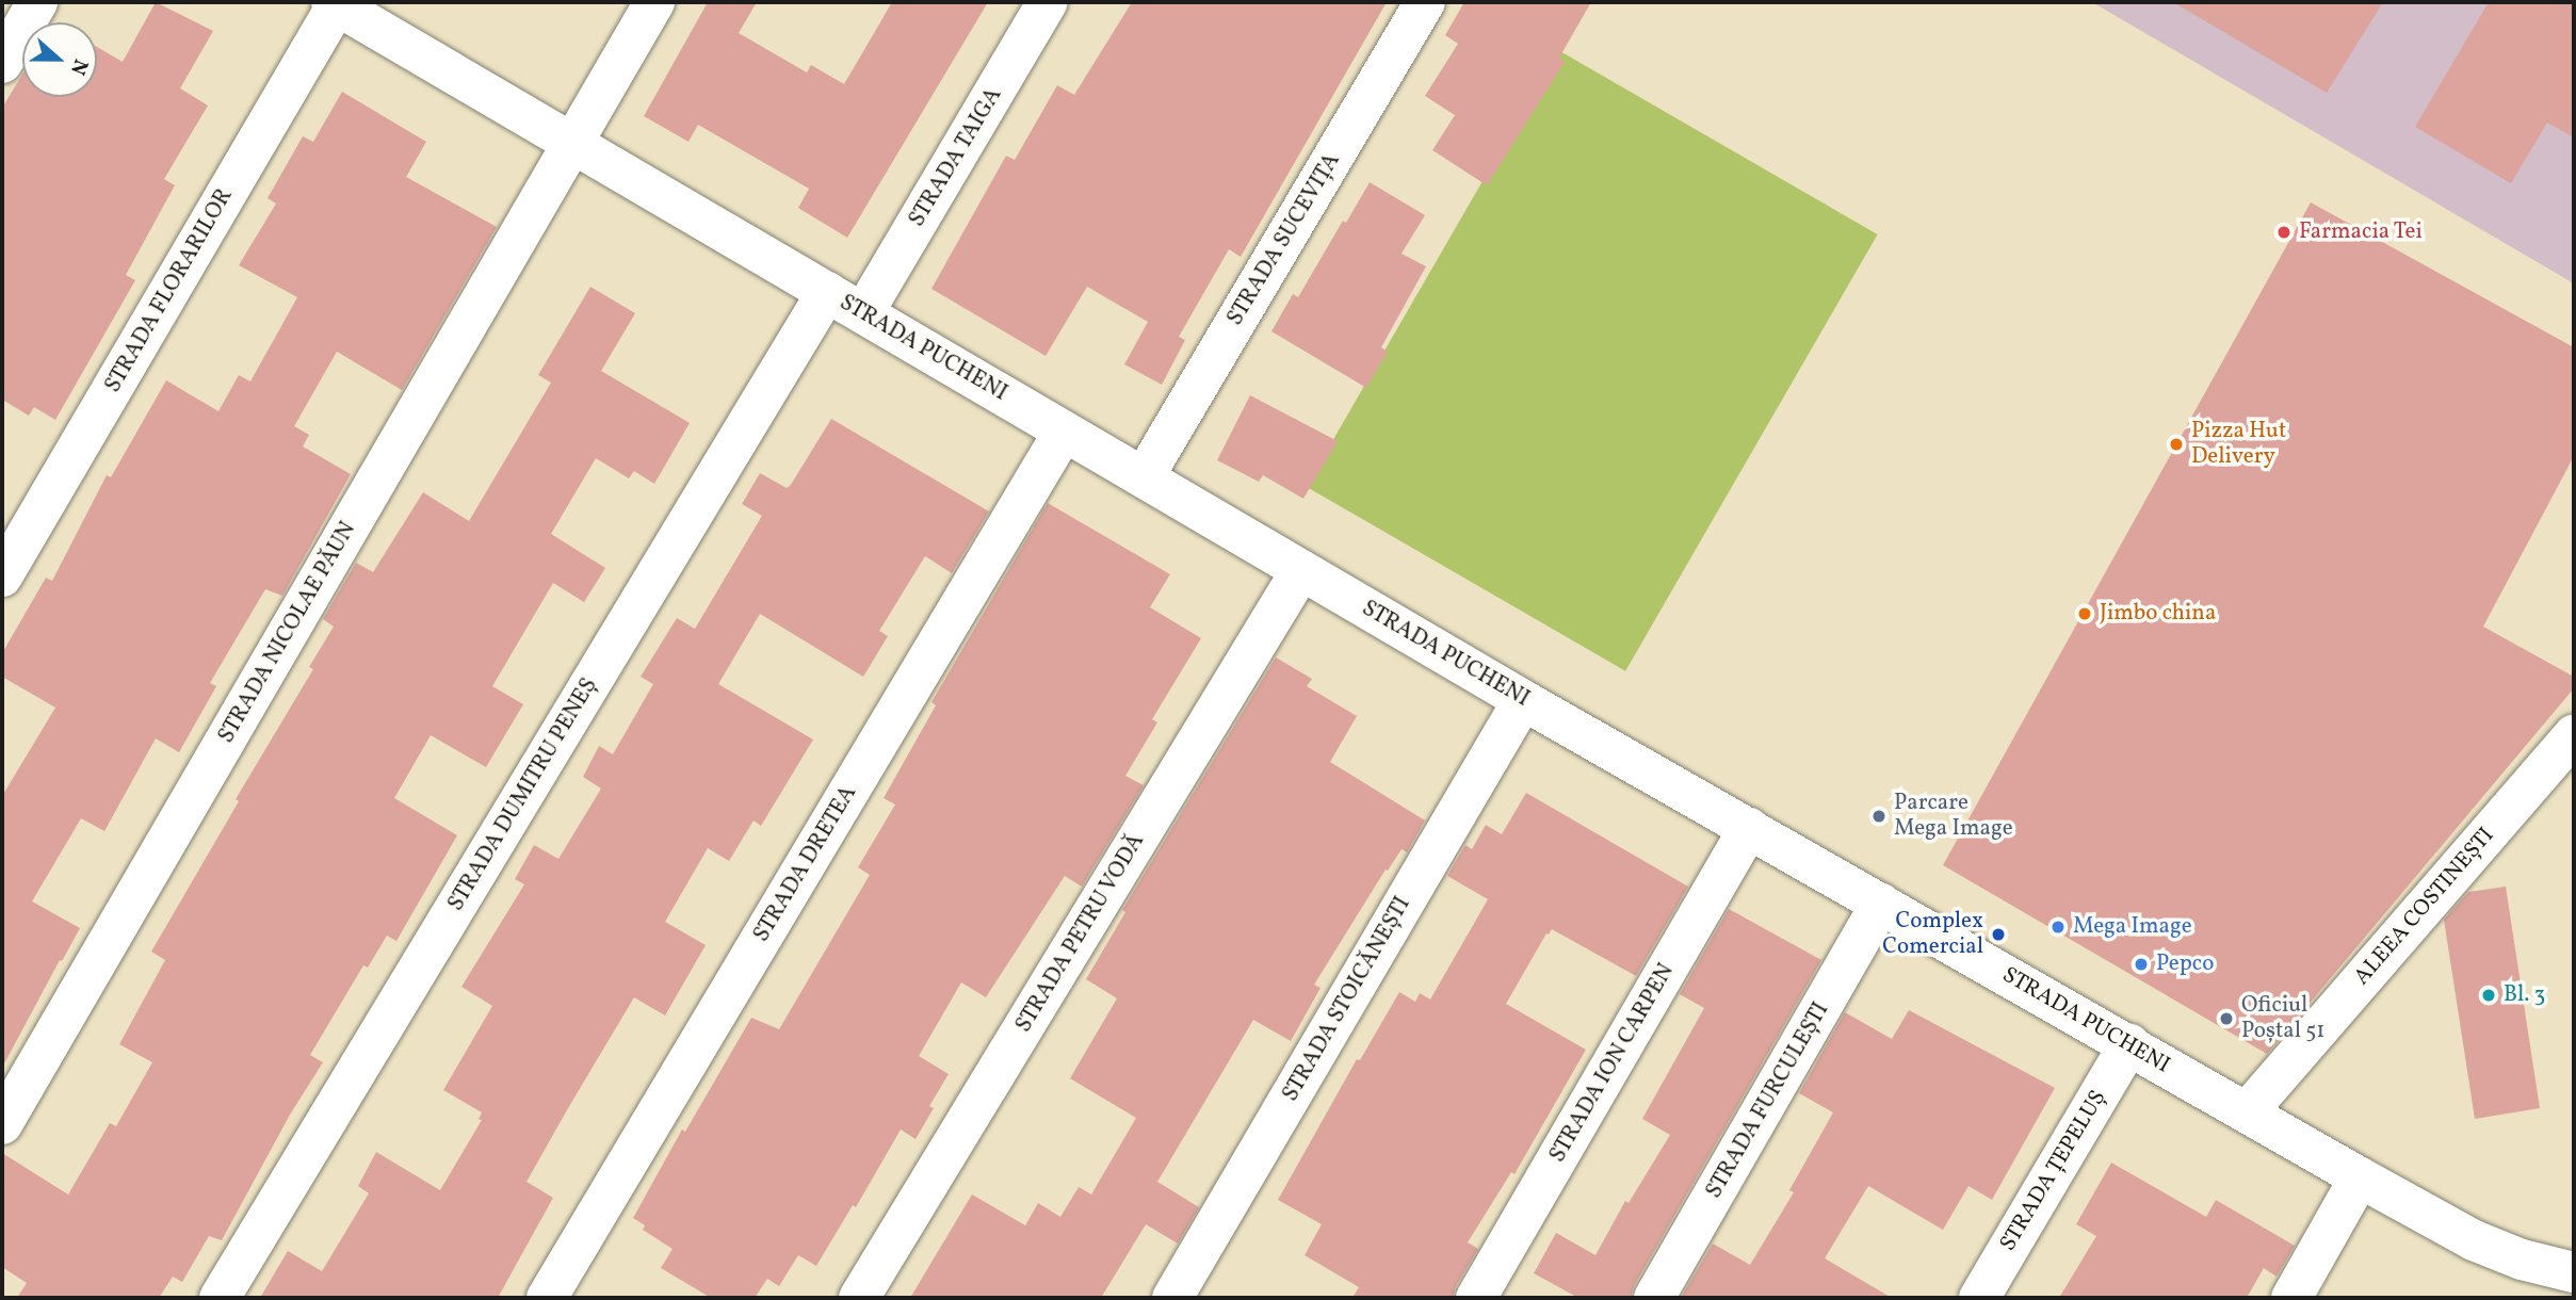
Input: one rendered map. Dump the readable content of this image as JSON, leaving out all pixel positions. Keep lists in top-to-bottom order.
{
  "streets": {
    "street": [
      "STRADA TAIGA",
      "STRADA SUCEVIȚA",
      "STRADA FLORARILOR",
      "STRADA PUCHENI",
      "STRADA NICOLAE PĂUN",
      "STRADA DUMITRU PENEȘ",
      "STRADA DRETEA",
      "ALEEA COSTINEȘTI",
      "STRADA PETRU VODĂ",
      "STRADA STOICĂNEȘTI",
      "STRADA ION CARPEN",
      "STRADA FURCULEȘTI",
      "STRADA ȚEPELUȘ"
    ]
  },
  "crossings": [
    ["STRADA TAIGA", "STRADA PUCHENI"],
    ["STRADA SUCEVIȚA", "STRADA PUCHENI"],
    ["STRADA FLORARILOR", "STRADA PUCHENI"],
    ["STRADA PUCHENI", "STRADA NICOLAE PĂUN"],
    ["STRADA PUCHENI", "STRADA DUMITRU PENEȘ"],
    ["STRADA PUCHENI", "STRADA DRETEA"],
    ["STRADA PUCHENI", "ALEEA COSTINEȘTI"],
    ["STRADA PUCHENI", "STRADA PETRU VODĂ"],
    ["STRADA PUCHENI", "STRADA STOICĂNEȘTI"],
    ["STRADA PUCHENI", "STRADA ION CARPEN"],
    ["STRADA PUCHENI", "STRADA FURCULEȘTI"],
    ["STRADA PUCHENI", "STRADA ȚEPELUȘ"]
  ],
  "places": [
    "Farmacia Tei",
    "Pizza Hut Delivery",
    "Jimbo china",
    "Parcare Mega Image",
    "Mega Image",
    "Complex Comercial",
    "Pepco",
    "Bl. 3",
    "Oficiul Poștal 51"
  ],
  "north": "right"
}
